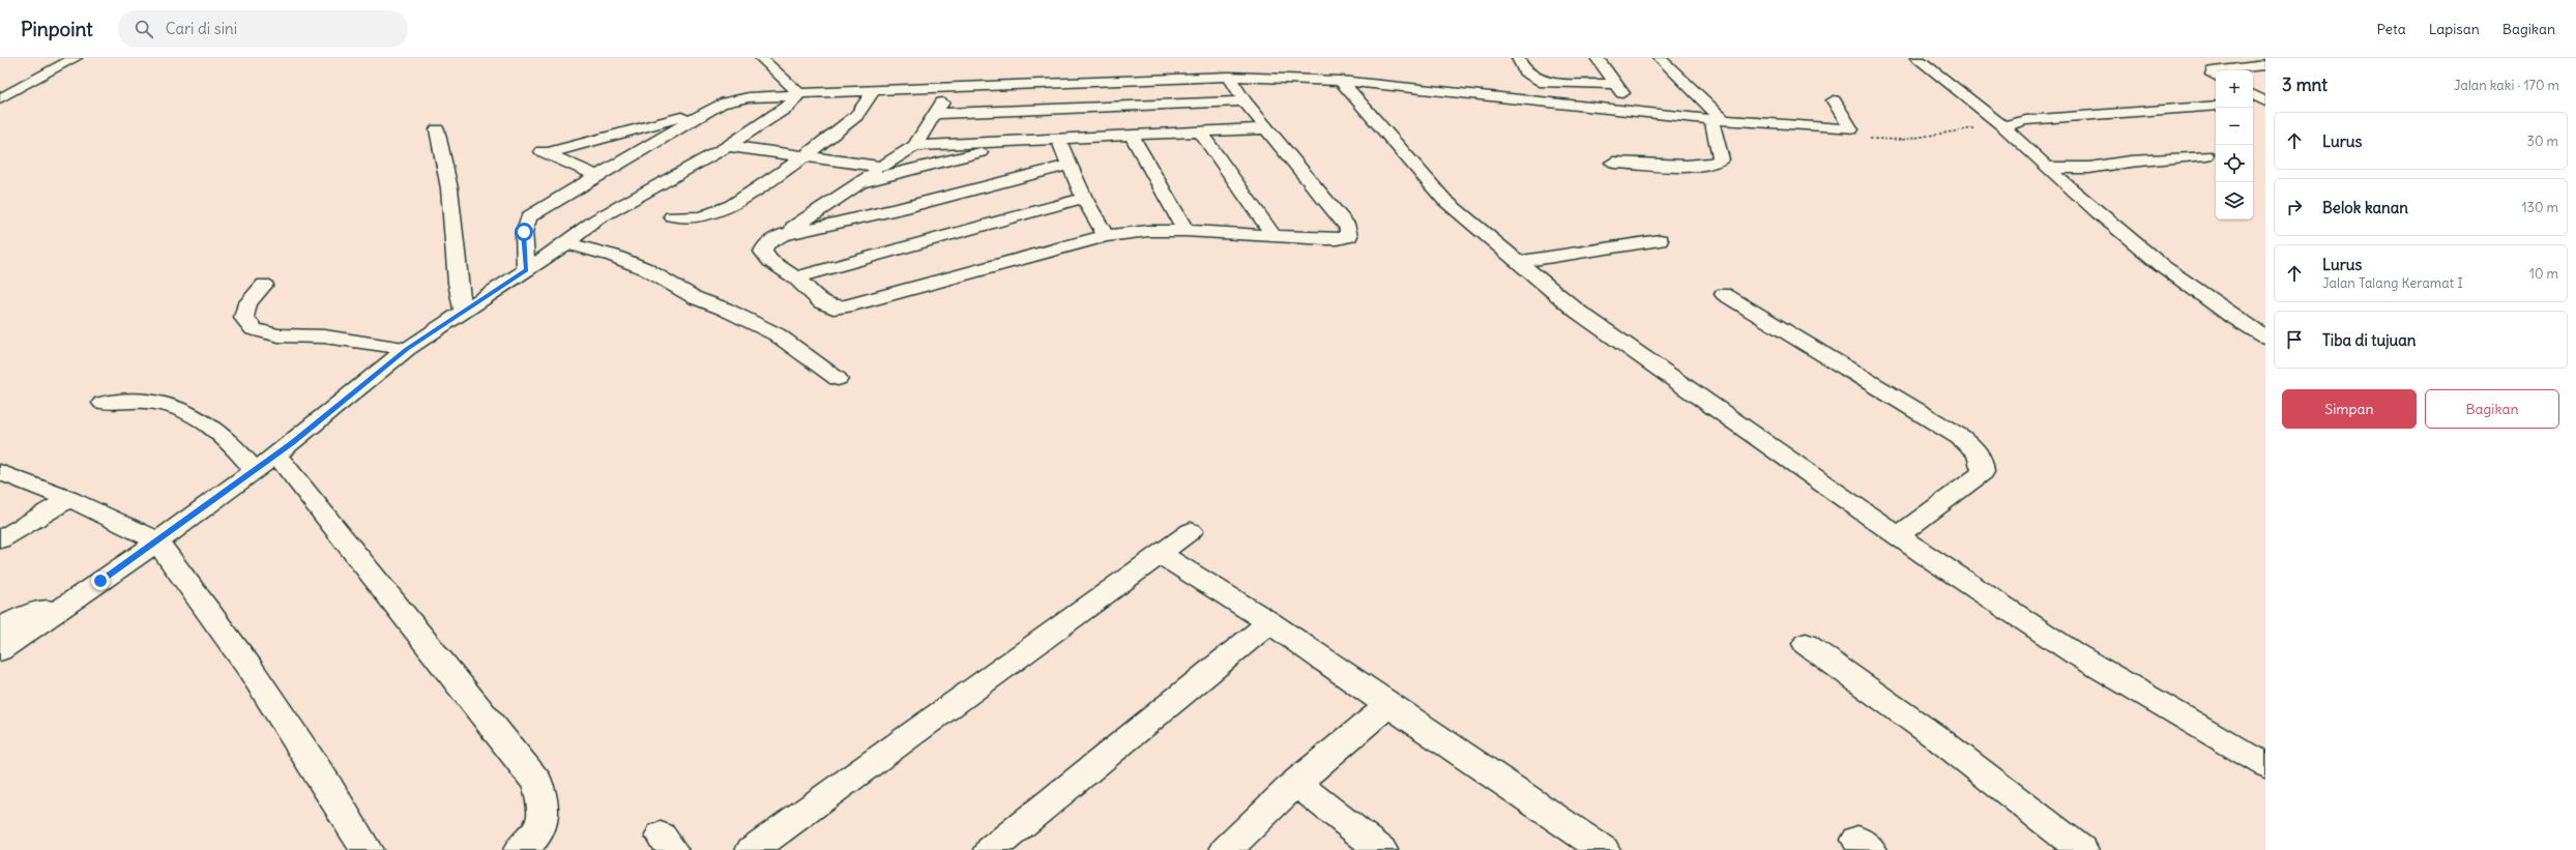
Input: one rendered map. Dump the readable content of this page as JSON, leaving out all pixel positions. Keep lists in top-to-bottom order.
{
  "page": {
    "header": "Pinpoint",
    "search": "Cari di sini",
    "nav": ["Peta", "Lapisan", "Bagikan"],
    "heading": ["3 mnt", "Jalan kaki · 170 m"],
    "map_buttons": ["+", "−"],
    "list": [
      ["Lurus", "30 m"],
      ["Belok kanan", "130 m"],
      ["Lurus", "Jalan Talang Keramat I", "10 m"],
      "Tiba di tujuan"
    ],
    "buttons": ["Simpan", "Bagikan"]
  }
}
